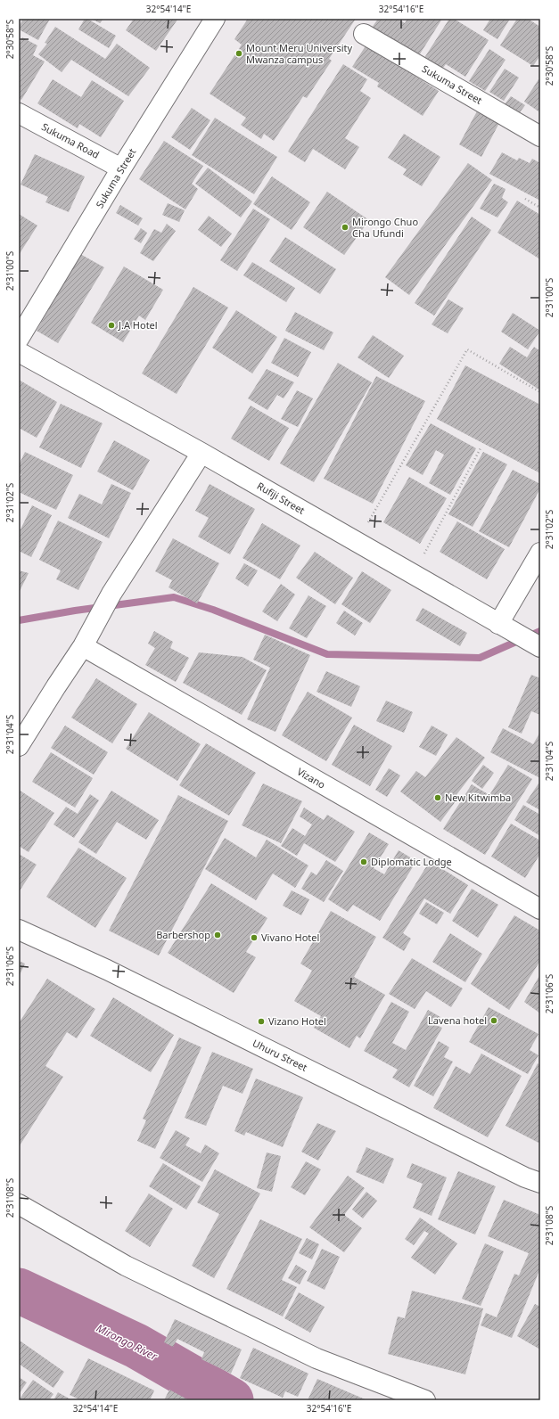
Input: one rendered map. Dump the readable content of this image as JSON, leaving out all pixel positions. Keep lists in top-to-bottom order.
{
  "streets": {
    "street": [
      "Sukuma Street",
      "Sukuma Road",
      "Rufiji Street",
      "Vizano",
      "Uhuru Street"
    ]
  },
  "crossings": [
    ["Sukuma Street", "Sukuma Road"]
  ],
  "water": ["Mirongo River"],
  "places": [
    "Mount Meru University Mwanza campus",
    "Mirongo Chuo Cha Ufundi",
    "J.A Hotel",
    "New Kitwimba",
    "Diplomatic Lodge",
    "Barbershop",
    "Vivano Hotel",
    "Lavena hotel",
    "Vizano Hotel"
  ],
  "coordinates": [
    "32°54'14\"E",
    "32°54'16\"E",
    "2°30'58\"S",
    "2°31'00\"S",
    "2°31'02\"S",
    "2°31'04\"S",
    "2°31'06\"S",
    "2°31'08\"S"
  ]
}
